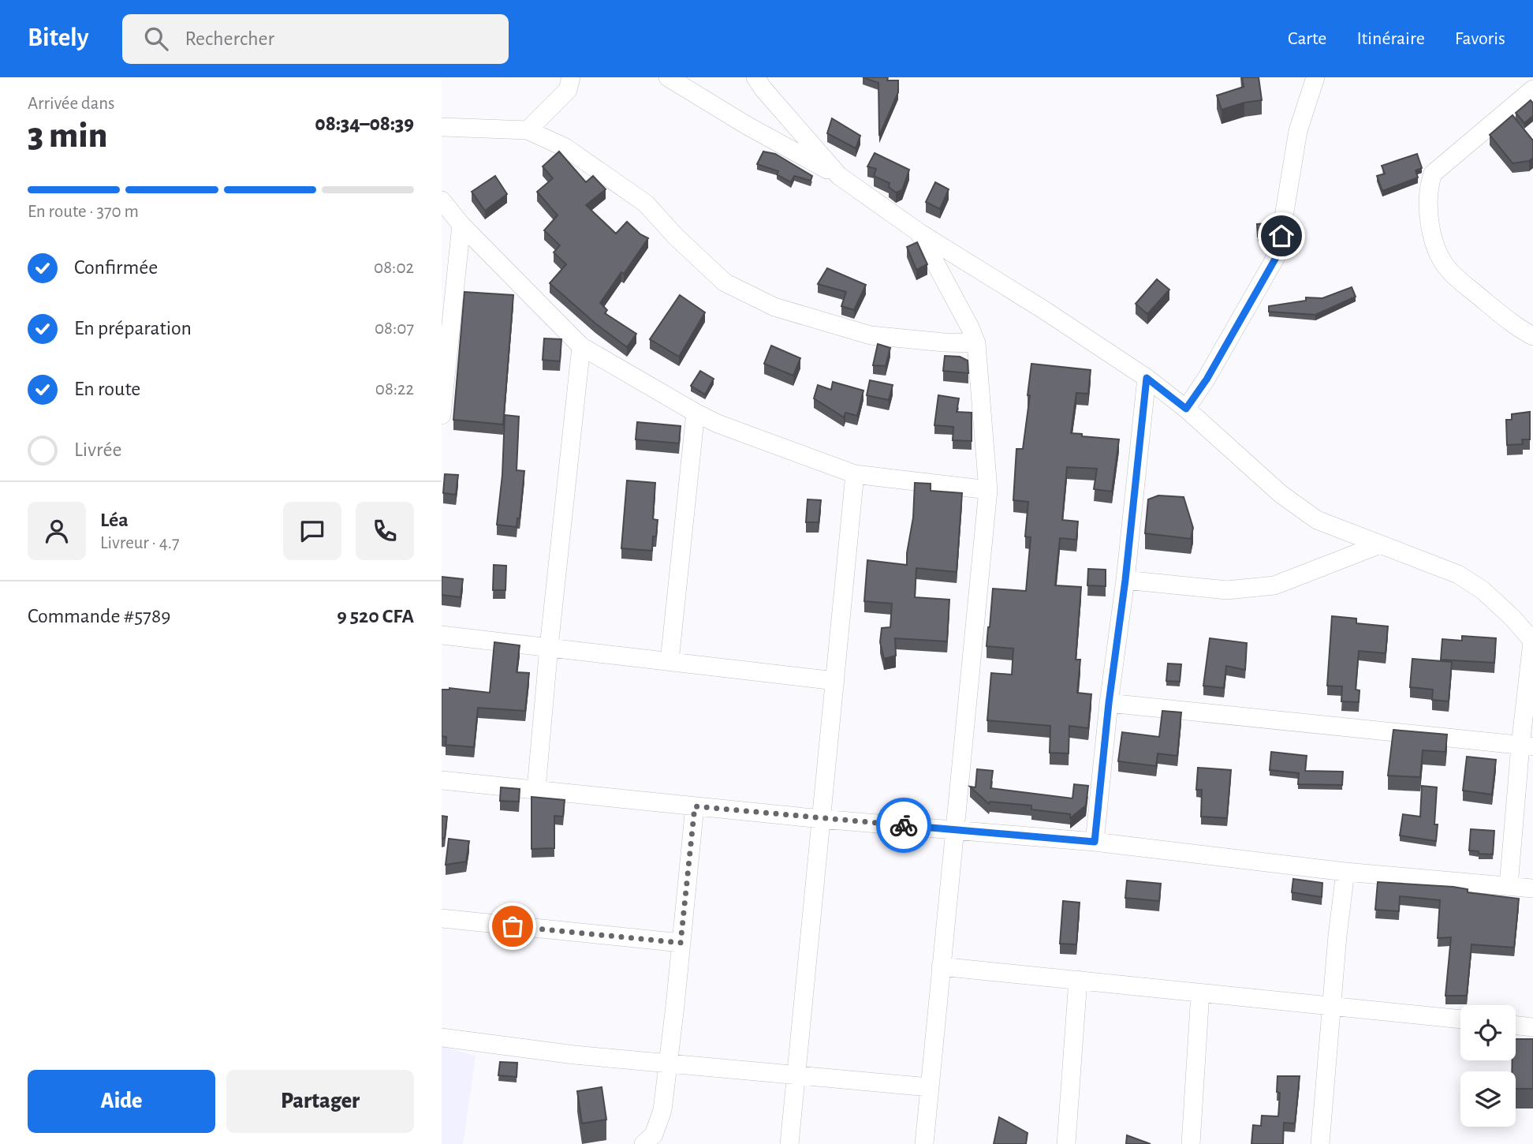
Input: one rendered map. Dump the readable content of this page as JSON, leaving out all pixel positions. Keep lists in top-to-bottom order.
{
  "page": {
    "header": "Bitely",
    "search": "Rechercher",
    "nav": ["Carte", "Itinéraire", "Favoris"],
    "heading": ["3 min", "Arrivée dans", "08:34–08:39"],
    "panel": [
      "Léa",
      "Livreur · 4.7",
      "Commande #5789",
      "9 520 CFA"
    ],
    "bar": "En route · 370 m",
    "list": [
      ["Confirmée", "08:02"],
      ["En préparation", "08:07"],
      ["En route", "08:22"],
      "Livrée"
    ],
    "buttons": ["Aide", "Partager"]
  }
}
